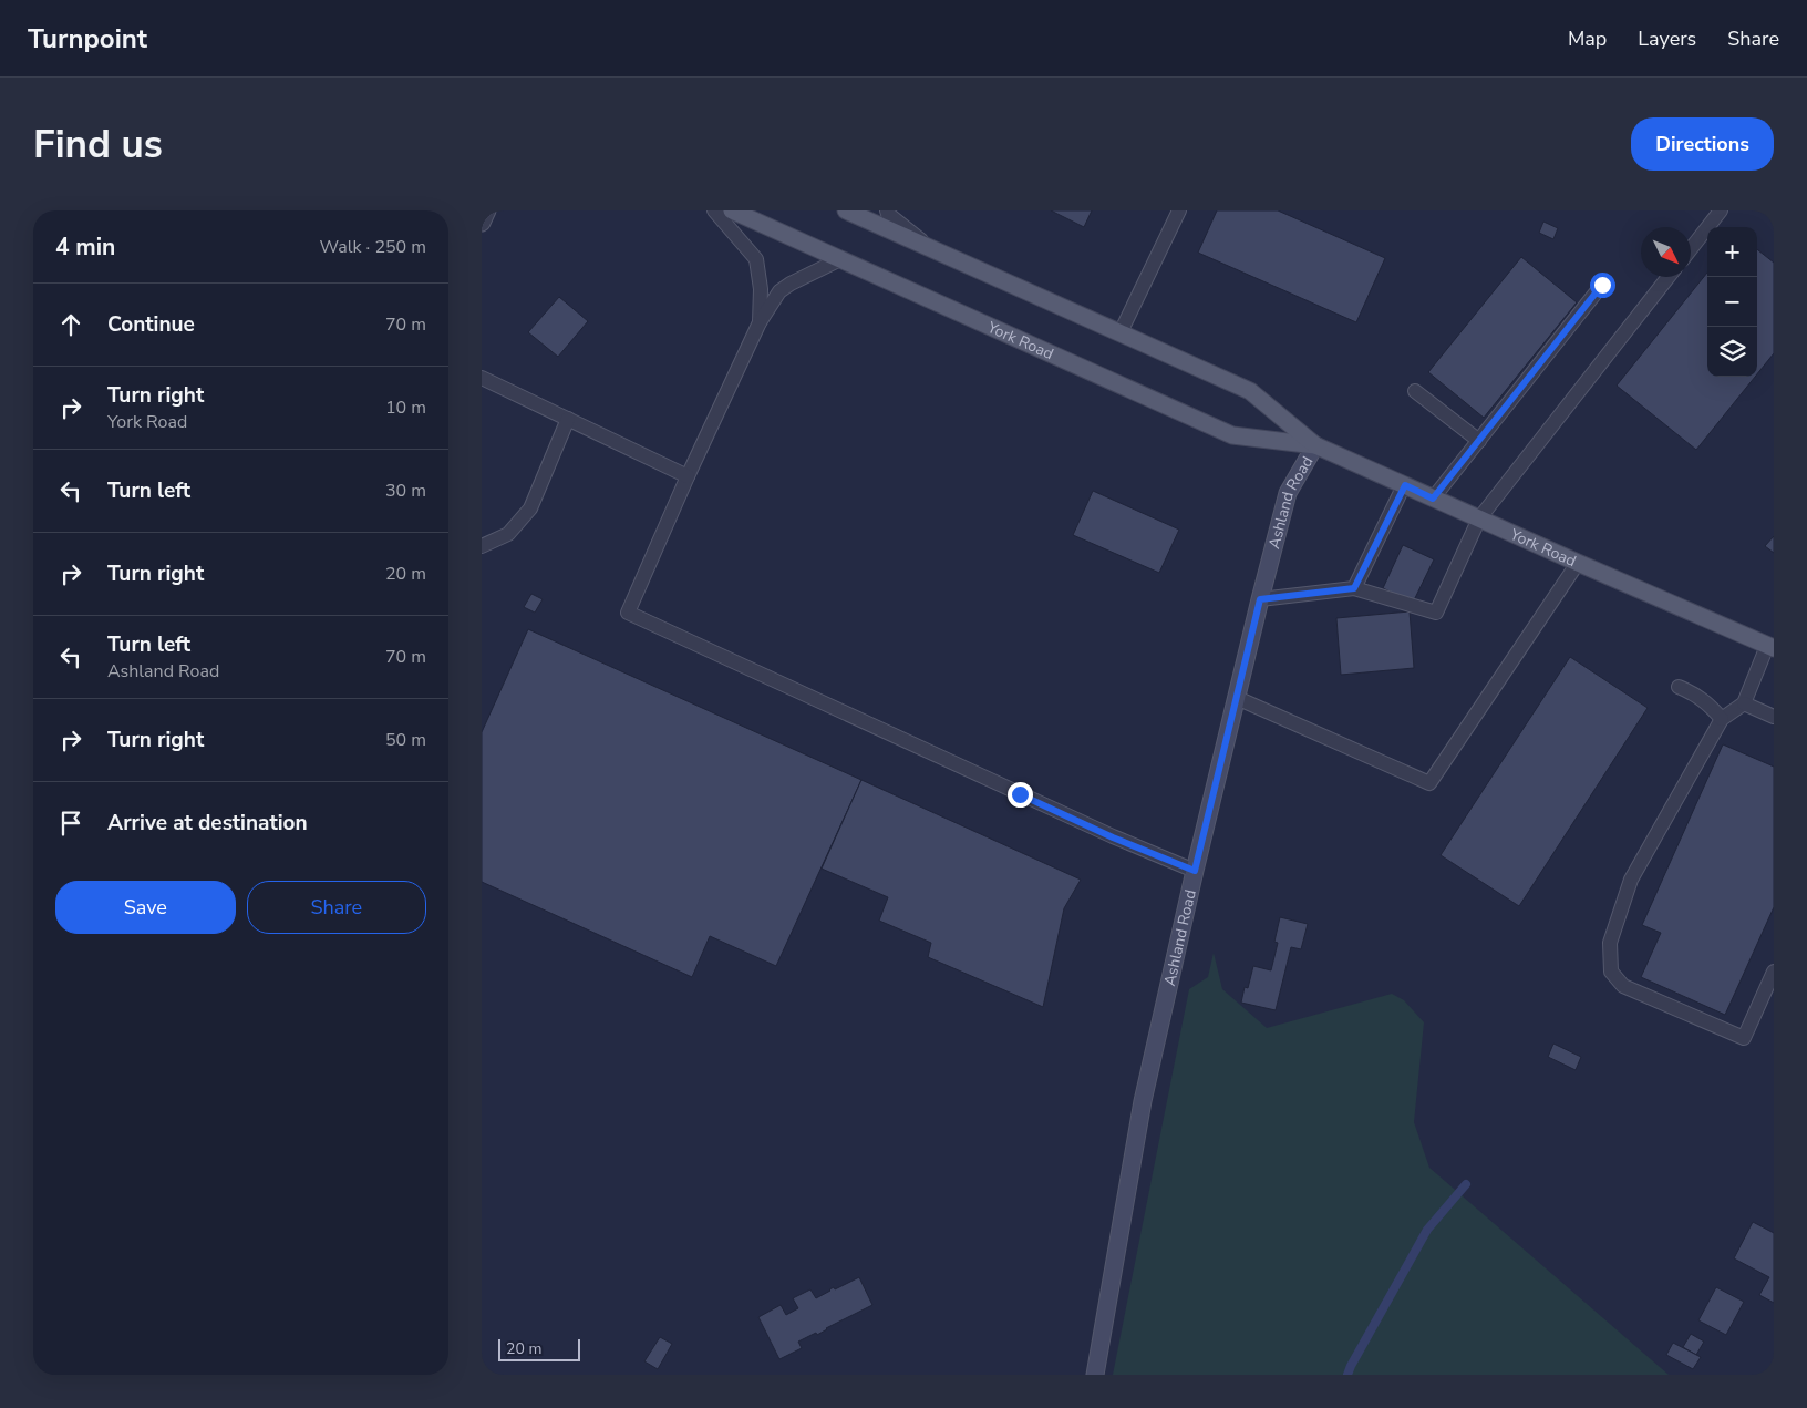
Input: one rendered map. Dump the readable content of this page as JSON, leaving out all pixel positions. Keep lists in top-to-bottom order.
{
  "streets": {
    "main road": ["York Road", "Ashland Road"]
  },
  "crossings": [
    ["York Road", "Ashland Road"]
  ],
  "scale_bar": "20 m",
  "north": "bottom right",
  "page": {
    "header": "Turnpoint",
    "nav": ["Map", "Layers", "Share"],
    "buttons": [
      "Directions",
      ["Save", "Share"]
    ],
    "title": "Find us",
    "heading": ["4 min", "Walk · 250 m"],
    "map_buttons": ["+", "−"],
    "list": [
      ["Continue", "70 m"],
      ["Turn right", "York Road", "10 m"],
      ["Turn left", "30 m"],
      ["Turn right", "20 m"],
      ["Turn left", "Ashland Road", "70 m"],
      ["Turn right", "50 m"],
      "Arrive at destination"
    ],
    "scale": "20 m"
  }
}
